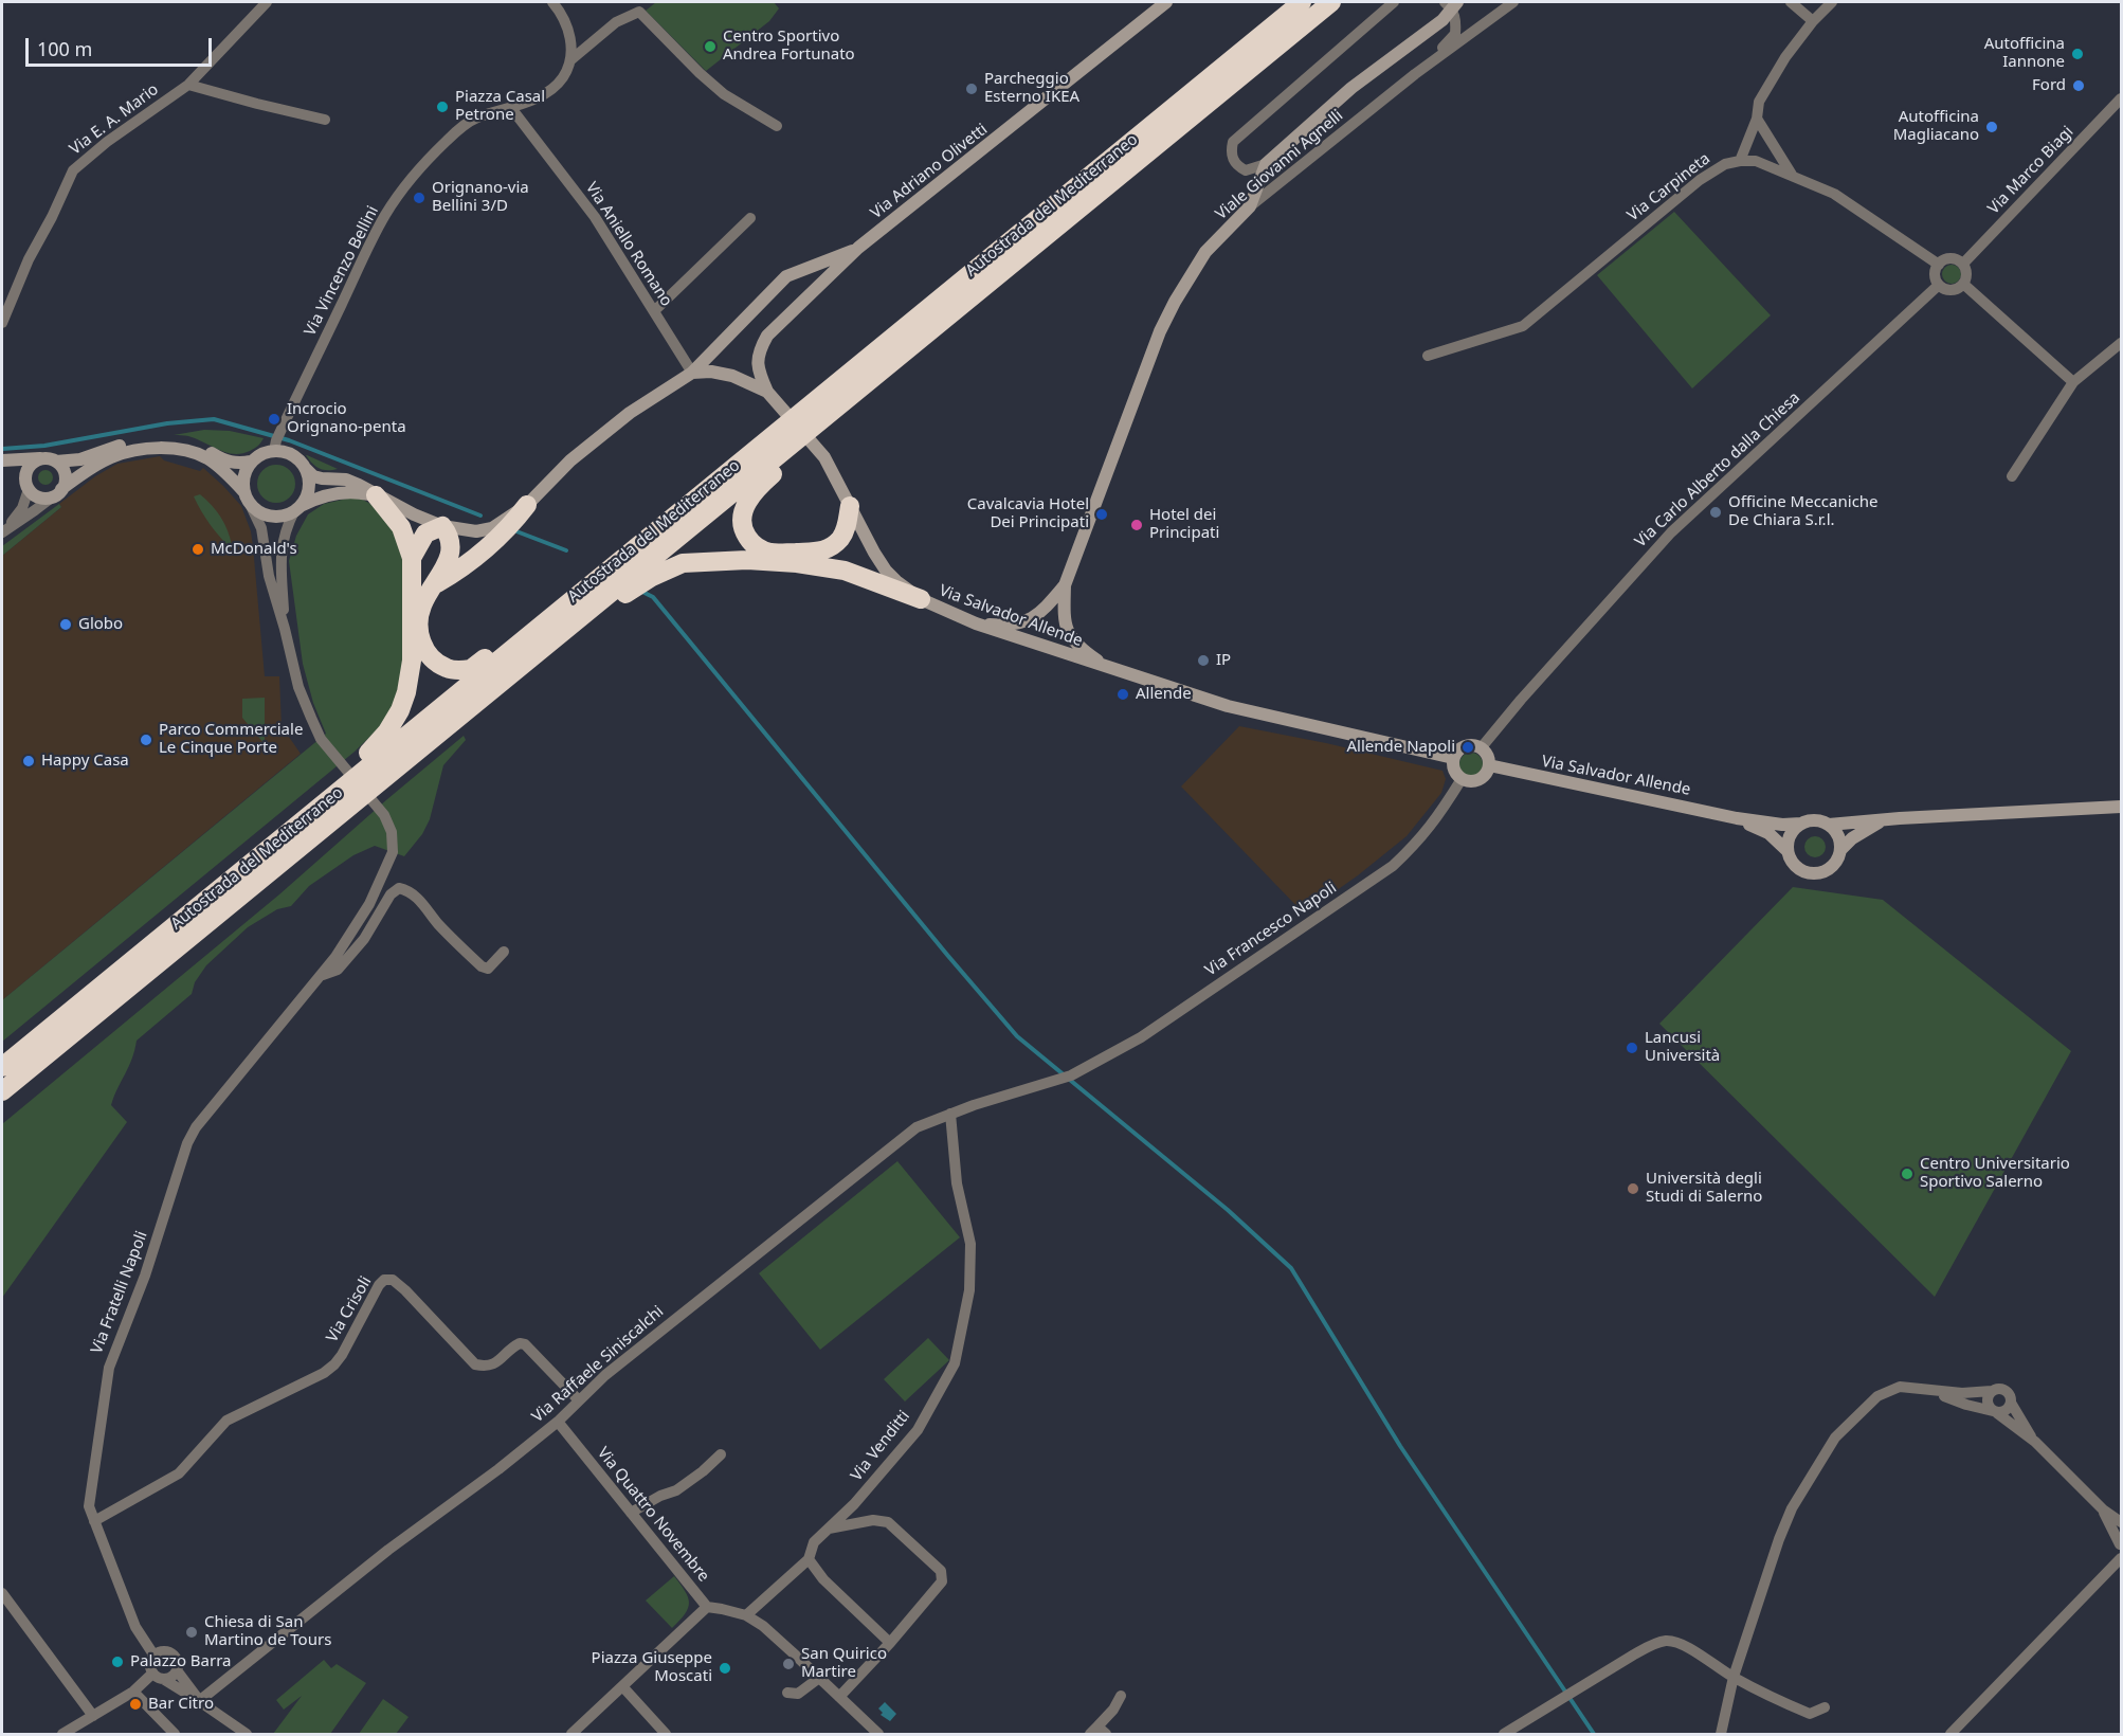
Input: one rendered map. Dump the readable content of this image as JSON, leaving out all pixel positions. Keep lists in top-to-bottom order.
{
  "streets": {
    "highway": ["Autostrada del Mediterraneo"],
    "street": [
      "Via E. A. Mario",
      "Viale Giovanni Agnelli",
      "Via Marco Biagi",
      "Via Adriano Olivetti",
      "Via Carpineta",
      "Via Aniello Romano",
      "Via Vincenzo Bellini",
      "Via Carlo Alberto dalla Chiesa",
      "Via Salvador Allende",
      "Via Francesco Napoli",
      "Via Fratelli Napoli",
      "Via Crisoli",
      "Via Raffaele Siniscalchi",
      "Via Venditti",
      "Via Quattro Novembre"
    ]
  },
  "crossings": [
    ["Viale Giovanni Agnelli", "Via Salvador Allende"],
    ["Via Marco Biagi", "Via Carlo Alberto dalla Chiesa"],
    ["Via Adriano Olivetti", "Via Salvador Allende"],
    ["Via Aniello Romano", "Via Vincenzo Bellini"],
    ["Via Aniello Romano", "Via Salvador Allende"],
    ["Via Vincenzo Bellini", "Via Fratelli Napoli"],
    ["Via Carlo Alberto dalla Chiesa", "Via Salvador Allende"],
    ["Via Carlo Alberto dalla Chiesa", "Via Francesco Napoli"],
    ["Via Salvador Allende", "Via Francesco Napoli"],
    ["Via Francesco Napoli", "Via Raffaele Siniscalchi"],
    ["Via Fratelli Napoli", "Via Crisoli"],
    ["Via Crisoli", "Via Raffaele Siniscalchi"],
    ["Via Raffaele Siniscalchi", "Via Venditti"],
    ["Via Raffaele Siniscalchi", "Via Quattro Novembre"],
    ["Via Venditti", "Via Quattro Novembre"]
  ],
  "places": [
    "Centro Sportivo Andrea Fortunato",
    "Autofficina Iannone",
    "Ford",
    "Parcheggio Esterno IKEA",
    "Piazza Casal Petrone",
    "Autofficina Magliacano",
    "Orignano-via Bellini 3/D",
    "Incrocio Orignano-penta",
    "Officine Meccaniche De Chiara S.r.l.",
    "Cavalcavia Hotel Dei Principati",
    "Hotel dei Principati",
    "McDonald's",
    "Globo",
    "IP",
    "Allende",
    "Parco Commerciale Le Cinque Porte",
    "Allende Napoli",
    "Happy Casa",
    "Lancusi Università",
    "Centro Universitario Sportivo Salerno",
    "Università degli Studi di Salerno",
    "Chiesa di San Martino de Tours",
    "Palazzo Barra",
    "San Quirico Martire",
    "Piazza Giuseppe Moscati",
    "Bar Citro"
  ],
  "scale_bar": "100 m"
}
